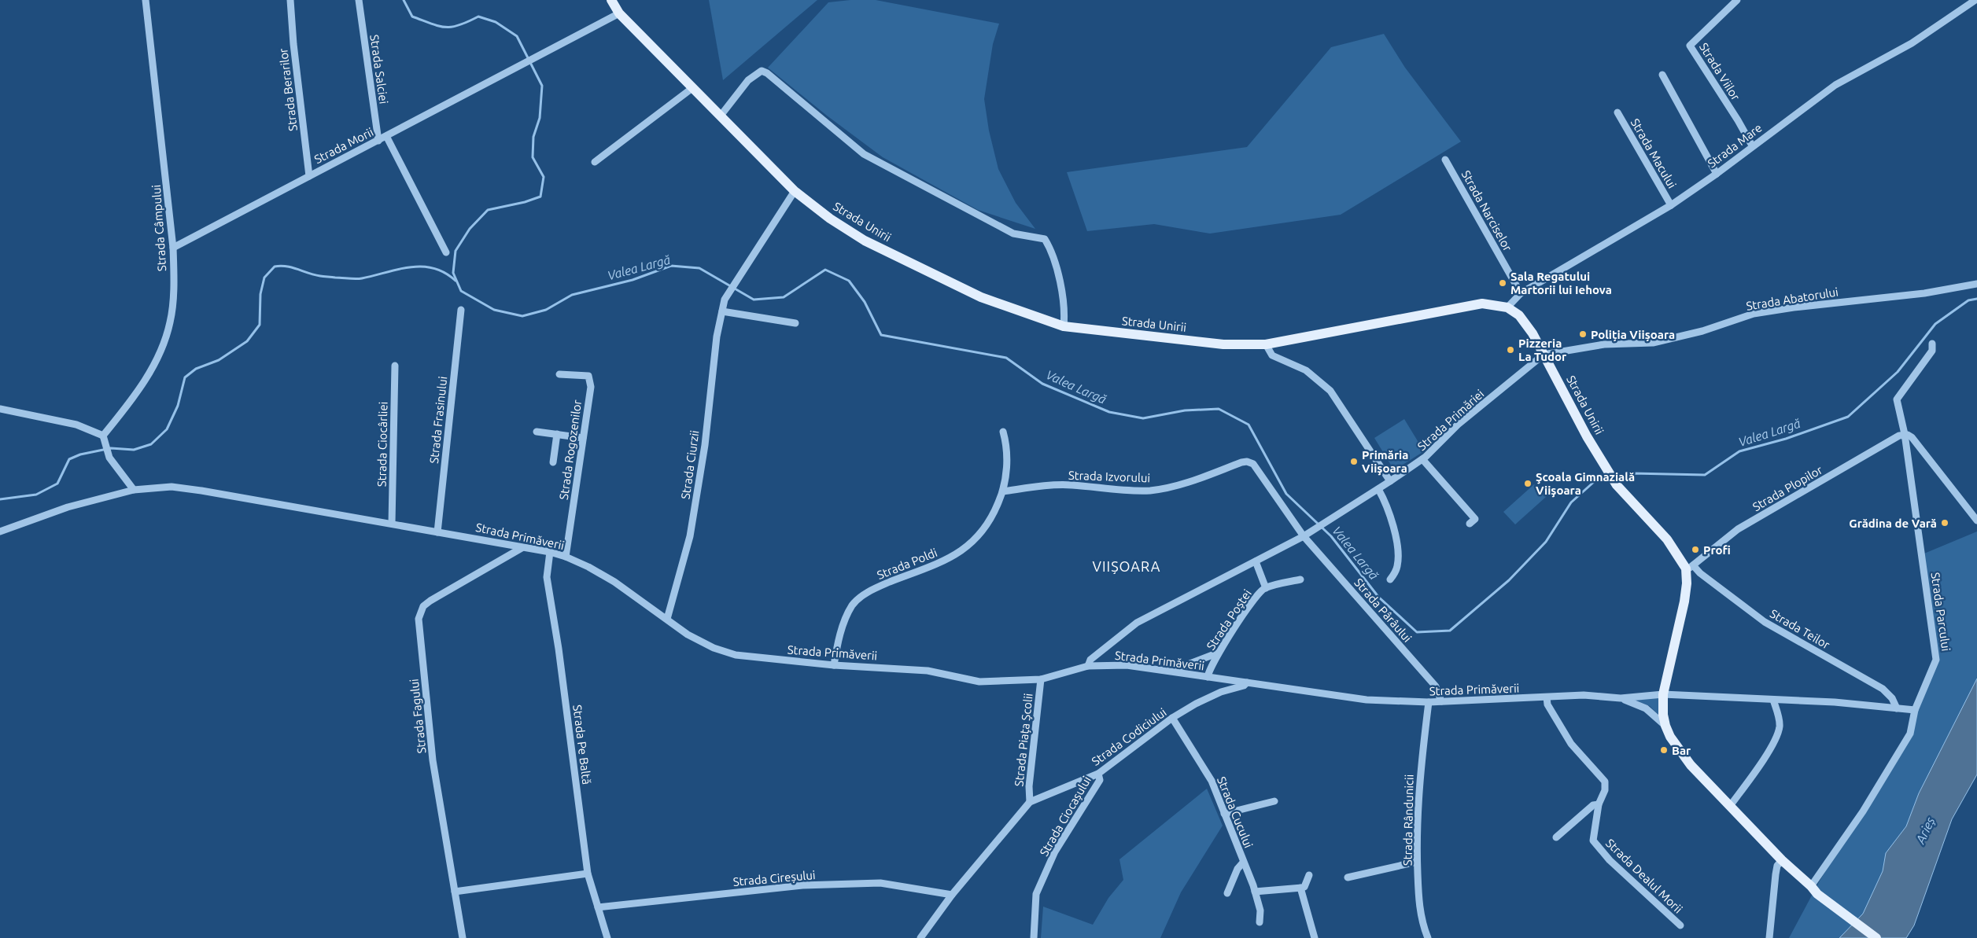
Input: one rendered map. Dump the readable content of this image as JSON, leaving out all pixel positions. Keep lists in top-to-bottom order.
{
  "streets": {
    "main road": ["Strada Unirii"],
    "street": [
      "Strada Salciei",
      "Strada Viilor",
      "Strada Berarilor",
      "Strada Morii",
      "Strada Mare",
      "Strada Macului",
      "Strada Narciselor",
      "Strada Câmpului",
      "Strada Abatorului",
      "Strada Frasinului",
      "Strada Primăriei",
      "Strada Ciocârliei",
      "Strada Rogozenilor",
      "Strada Ciurzii",
      "Strada Izvorului",
      "Strada Plopilor",
      "Strada Primăverii",
      "Strada Poldi",
      "Strada Pârâului",
      "Strada Parcului",
      "Strada Poștei",
      "Strada Teilor",
      "Strada Fagului",
      "Strada Codiciului",
      "Strada Piața Școlii",
      "Strada Pe Baltă",
      "Strada Cucului",
      "Strada Ciocașului",
      "Strada Rândunicii",
      "Strada Dealul Morii",
      "Strada Cireșului"
    ]
  },
  "crossings": [
    ["Strada Salciei", "Strada Morii"],
    ["Strada Viilor", "Strada Mare"],
    ["Strada Berarilor", "Strada Morii"],
    ["Strada Morii", "Strada Unirii"],
    ["Strada Morii", "Strada Câmpului"],
    ["Strada Mare", "Strada Macului"],
    ["Strada Mare", "Strada Narciselor"],
    ["Strada Mare", "Strada Unirii"],
    ["Strada Unirii", "Strada Abatorului"],
    ["Strada Unirii", "Strada Primăriei"],
    ["Strada Unirii", "Strada Ciurzii"],
    ["Strada Unirii", "Strada Plopilor"],
    ["Strada Unirii", "Strada Teilor"],
    ["Strada Abatorului", "Strada Primăriei"],
    ["Strada Frasinului", "Strada Primăverii"],
    ["Strada Primăriei", "Strada Izvorului"],
    ["Strada Primăriei", "Strada Primăverii"],
    ["Strada Primăriei", "Strada Pârâului"],
    ["Strada Ciocârliei", "Strada Primăverii"],
    ["Strada Rogozenilor", "Strada Primăverii"],
    ["Strada Ciurzii", "Strada Primăverii"],
    ["Strada Izvorului", "Strada Poldi"],
    ["Strada Izvorului", "Strada Pârâului"],
    ["Strada Plopilor", "Strada Parcului"],
    ["Strada Plopilor", "Strada Teilor"],
    ["Strada Primăverii", "Strada Poldi"],
    ["Strada Primăverii", "Strada Pârâului"],
    ["Strada Primăverii", "Strada Poștei"],
    ["Strada Primăverii", "Strada Fagului"],
    ["Strada Primăverii", "Strada Codiciului"],
    ["Strada Primăverii", "Strada Piața Școlii"],
    ["Strada Primăverii", "Strada Pe Baltă"],
    ["Strada Primăverii", "Strada Rândunicii"],
    ["Strada Primăverii", "Strada Dealul Morii"],
    ["Strada Codiciului", "Strada Piața Școlii"],
    ["Strada Codiciului", "Strada Cucului"],
    ["Strada Codiciului", "Strada Ciocașului"],
    ["Strada Codiciului", "Strada Cireșului"],
    ["Strada Pe Baltă", "Strada Cireșului"]
  ],
  "districts": ["VIIȘOARA"],
  "water": ["Valea Largă", "Arieș"],
  "places": [
    "Sala Regatului Martorii lui Iehova",
    "Poliția Viișoara",
    "Pizzeria La Tudor",
    "Primăria Viişoara",
    "Şcoala Gimnazială Viişoara",
    "Grădina de Vară",
    "Profi",
    "Bar"
  ]
}
